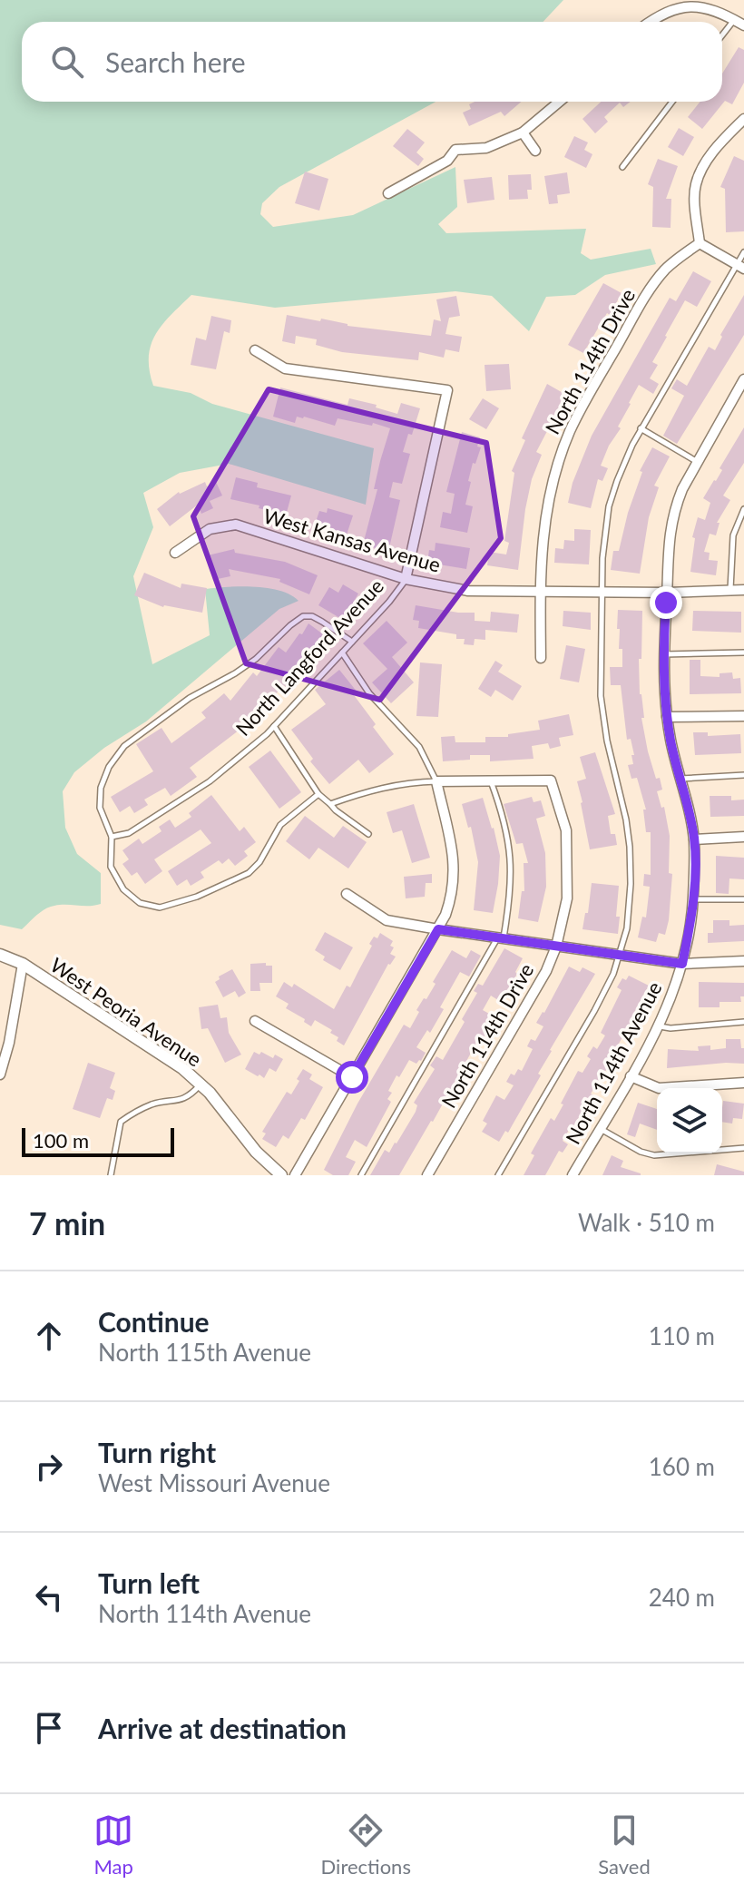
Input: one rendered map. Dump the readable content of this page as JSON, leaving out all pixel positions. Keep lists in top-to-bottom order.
{
  "streets": {
    "street": [
      "North 114th Drive",
      "West Kansas Avenue",
      "North Langford Avenue",
      "West Peoria Avenue",
      "North 114th Avenue"
    ]
  },
  "crossings": [
    ["North 114th Drive", "West Kansas Avenue"],
    ["West Kansas Avenue", "North Langford Avenue"],
    ["West Kansas Avenue", "North 114th Avenue"]
  ],
  "scale_bar": "100 m",
  "page": {
    "search": "Search here",
    "scale": "100 m",
    "heading": ["7 min", "Walk · 510 m"],
    "list": [
      ["Continue", "North 115th Avenue", "110 m"],
      ["Turn right", "West Missouri Avenue", "160 m"],
      ["Turn left", "North 114th Avenue", "240 m"],
      "Arrive at destination"
    ],
    "nav": ["Map", "Directions", "Saved"]
  }
}
